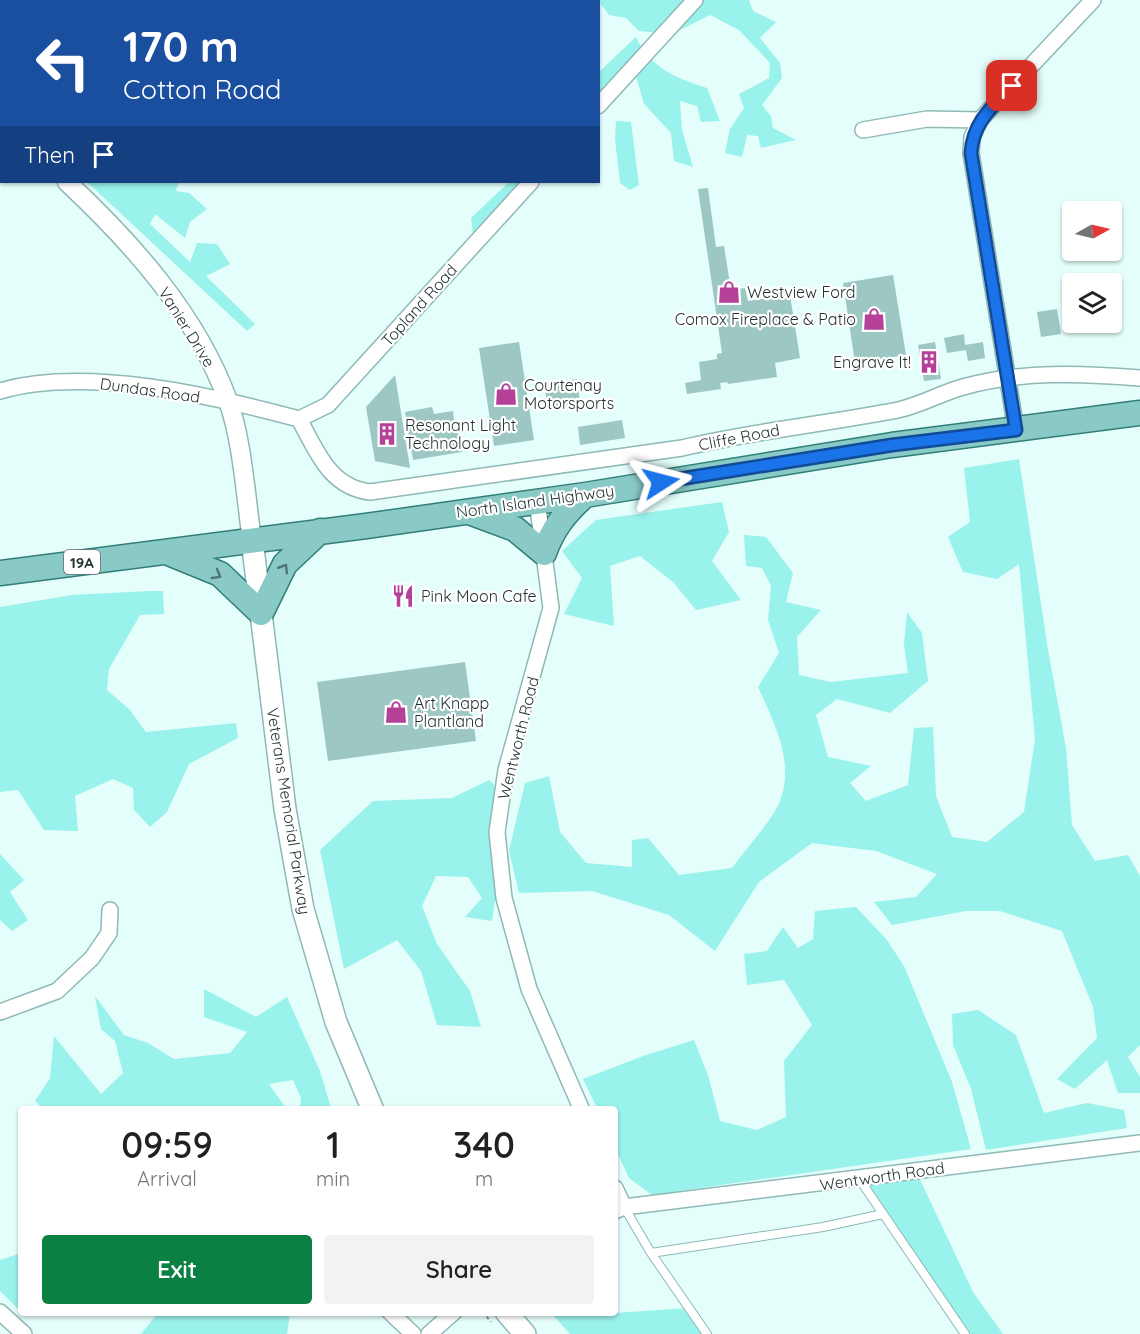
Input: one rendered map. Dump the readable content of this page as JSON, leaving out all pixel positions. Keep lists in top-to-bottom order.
{
  "streets": {
    "main road": ["North Island Highway", "19A", "Veterans Memorial Parkway"],
    "street": [
      "Topland Road",
      "Vanier Drive",
      "Dundas Road",
      "Cliffe Road",
      "Wentworth Road"
    ]
  },
  "crossings": [
    ["Topland Road", "Cliffe Road"],
    ["Vanier Drive", "Dundas Road"],
    ["Vanier Drive", "North Island Highway"],
    ["Vanier Drive", "Veterans Memorial Parkway"],
    ["North Island Highway", "Wentworth Road"],
    ["North Island Highway", "Veterans Memorial Parkway"]
  ],
  "places": {
    "shop": [
      "Westview Ford",
      "Comox Fireplace & Patio",
      "Courtenay Motorsports",
      "Art Knapp Plantland"
    ],
    "building": ["Engrave It!", "Resonant Light Technology"],
    "restaurant": ["Pink Moon Cafe"]
  },
  "north": "right",
  "page": {
    "turn": ["170 m", "Cotton Road"],
    "then": "Then",
    "eta": [
      "09:59",
      "Arrival",
      "1",
      "min",
      "340",
      "m"
    ],
    "buttons": ["Exit", "Share"]
  }
}
